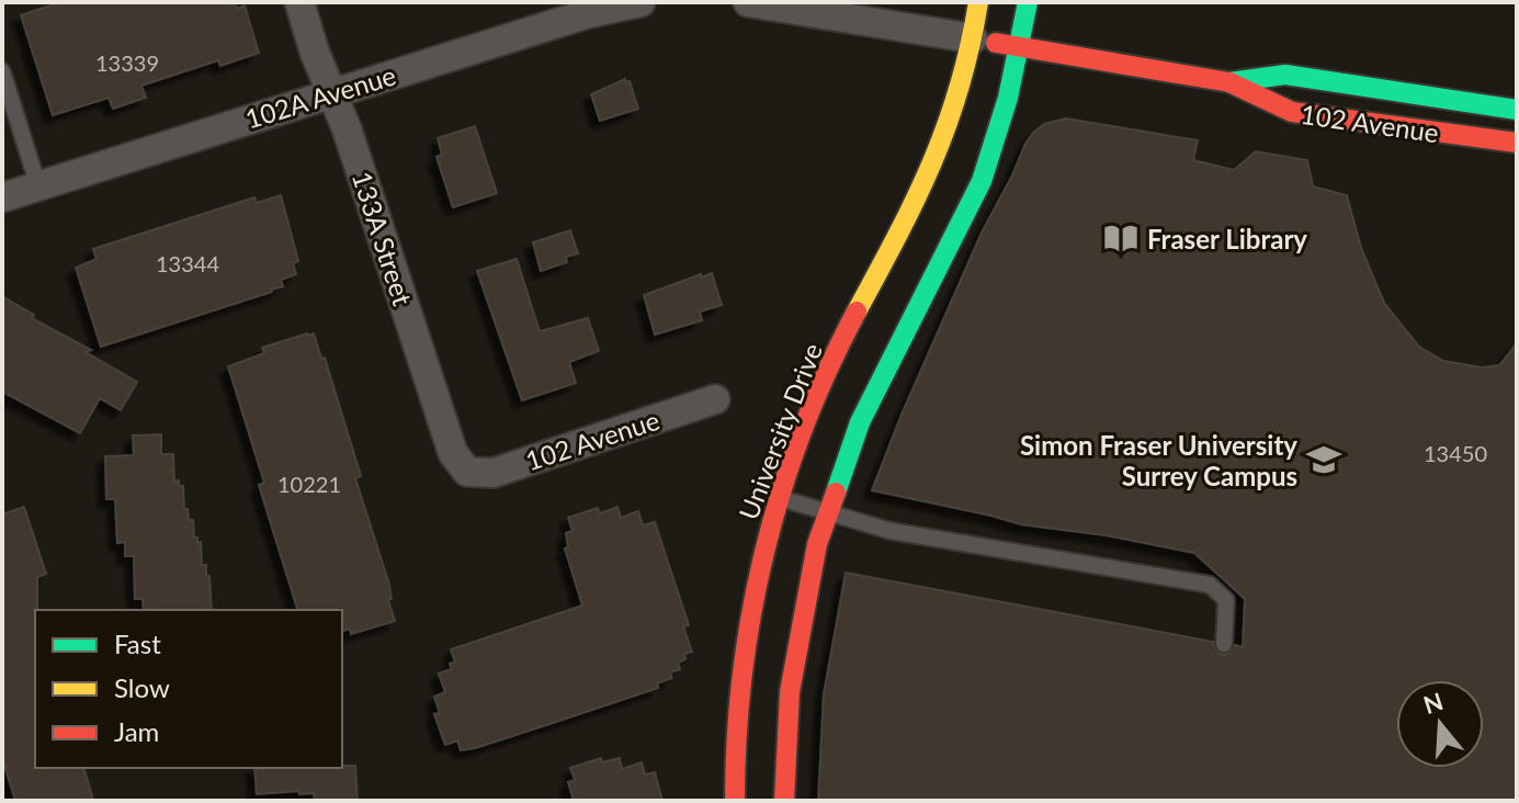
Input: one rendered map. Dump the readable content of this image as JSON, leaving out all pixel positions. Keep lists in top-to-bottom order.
{
  "streets": {
    "main road": ["102 Avenue", "University Drive"],
    "street": ["102A Avenue", "133A Street"]
  },
  "crossings": [
    ["102A Avenue", "133A Street"],
    ["102 Avenue", "133A Street"],
    ["102 Avenue", "University Drive"]
  ],
  "places": {
    "library": ["Fraser Library"],
    "school or university": ["Simon Fraser University Surrey Campus"]
  },
  "house_numbers": [
    "13339",
    "13344",
    "13450",
    "10221"
  ],
  "legend": ["Fast", "Slow", "Jam"],
  "north": "top"
}
